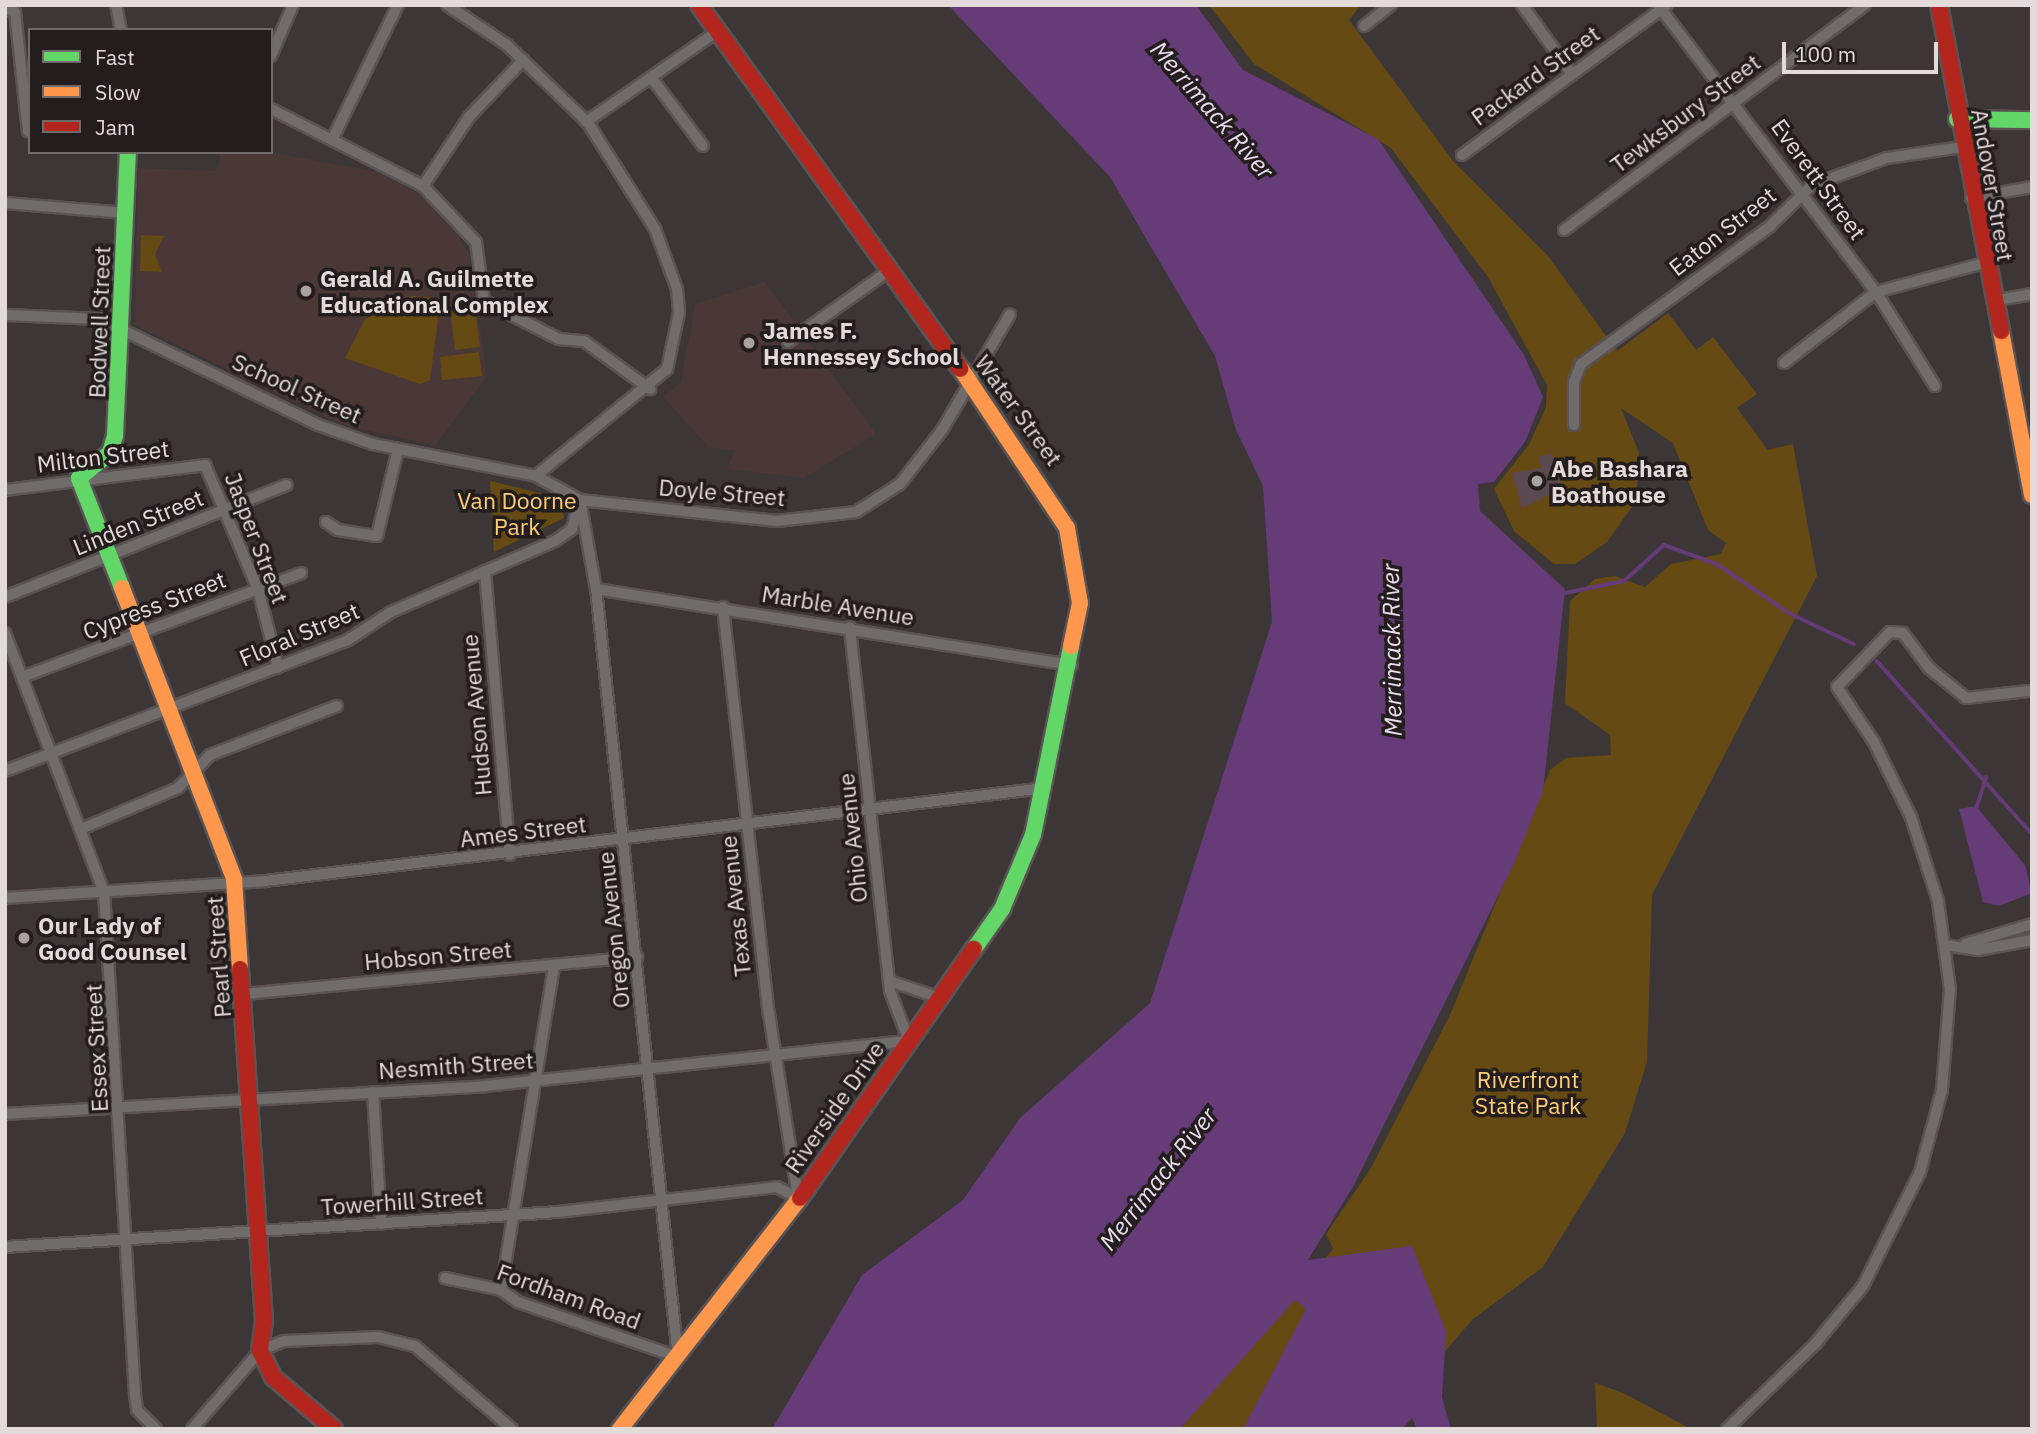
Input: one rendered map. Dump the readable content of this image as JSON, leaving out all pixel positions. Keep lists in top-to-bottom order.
{
  "streets": {
    "main road": [
      "Andover Street",
      "Bodwell Street",
      "Water Street",
      "Pearl Street",
      "Riverside Drive"
    ],
    "street": [
      "Packard Street",
      "Tewksbury Street",
      "Everett Street",
      "Eaton Street",
      "School Street",
      "Milton Street",
      "Doyle Street",
      "Linden Street",
      "Jasper Street",
      "Cypress Street",
      "Marble Avenue",
      "Floral Street",
      "Hudson Avenue",
      "Ames Street",
      "Ohio Avenue",
      "Texas Avenue",
      "Oregon Avenue",
      "Hobson Street",
      "Essex Street",
      "Nesmith Street",
      "Towerhill Street",
      "Fordham Road"
    ]
  },
  "crossings": [
    ["Packard Street", "Everett Street"],
    ["Tewksbury Street", "Everett Street"],
    ["Everett Street", "Eaton Street"],
    ["Andover Street", "Eaton Street"],
    ["Bodwell Street", "School Street"],
    ["Bodwell Street", "Milton Street"],
    ["Bodwell Street", "Pearl Street"],
    ["School Street", "Doyle Street"],
    ["School Street", "Floral Street"],
    ["School Street", "Oregon Avenue"],
    ["Water Street", "Doyle Street"],
    ["Water Street", "Marble Avenue"],
    ["Water Street", "Ames Street"],
    ["Water Street", "Riverside Drive"],
    ["Milton Street", "Jasper Street"],
    ["Milton Street", "Pearl Street"],
    ["Doyle Street", "Floral Street"],
    ["Doyle Street", "Oregon Avenue"],
    ["Linden Street", "Jasper Street"],
    ["Linden Street", "Pearl Street"],
    ["Jasper Street", "Cypress Street"],
    ["Jasper Street", "Floral Street"],
    ["Cypress Street", "Pearl Street"],
    ["Cypress Street", "Essex Street"],
    ["Marble Avenue", "Ohio Avenue"],
    ["Marble Avenue", "Texas Avenue"],
    ["Marble Avenue", "Oregon Avenue"],
    ["Floral Street", "Hudson Avenue"],
    ["Floral Street", "Oregon Avenue"],
    ["Floral Street", "Pearl Street"],
    ["Floral Street", "Essex Street"],
    ["Hudson Avenue", "Ames Street"],
    ["Ames Street", "Ohio Avenue"],
    ["Ames Street", "Texas Avenue"],
    ["Ames Street", "Oregon Avenue"],
    ["Ames Street", "Pearl Street"],
    ["Ames Street", "Essex Street"],
    ["Ames Street", "Riverside Drive"],
    ["Ohio Avenue", "Nesmith Street"],
    ["Ohio Avenue", "Riverside Drive"],
    ["Texas Avenue", "Nesmith Street"],
    ["Texas Avenue", "Riverside Drive"],
    ["Texas Avenue", "Towerhill Street"],
    ["Oregon Avenue", "Hobson Street"],
    ["Oregon Avenue", "Nesmith Street"],
    ["Oregon Avenue", "Riverside Drive"],
    ["Oregon Avenue", "Towerhill Street"],
    ["Oregon Avenue", "Fordham Road"],
    ["Hobson Street", "Pearl Street"],
    ["Pearl Street", "Nesmith Street"],
    ["Pearl Street", "Towerhill Street"],
    ["Essex Street", "Nesmith Street"],
    ["Essex Street", "Towerhill Street"],
    ["Nesmith Street", "Riverside Drive"],
    ["Riverside Drive", "Towerhill Street"],
    ["Riverside Drive", "Fordham Road"]
  ],
  "water": ["Merrimack River"],
  "parks": ["Van Doorne Park", "Riverfront State Park"],
  "places": [
    "Gerald A. Guilmette Educational Complex",
    "James F. Hennessey School",
    "Abe Bashara Boathouse",
    "Our Lady of Good Counsel"
  ],
  "legend": ["Fast", "Slow", "Jam"],
  "scale_bar": "100 m"
}
